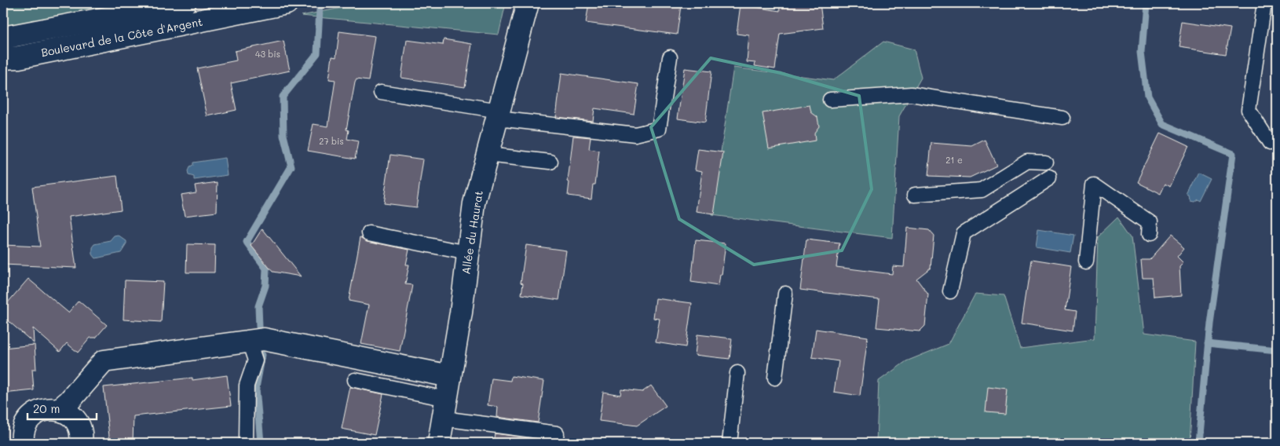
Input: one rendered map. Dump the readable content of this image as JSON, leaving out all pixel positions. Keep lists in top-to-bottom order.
{
  "streets": {
    "street": ["Boulevard de la Côte d'Argent", "Allée du Haurat"]
  },
  "house_numbers": ["43 bis", "27 bis", "21 e"],
  "scale_bar": "20 m"
}
